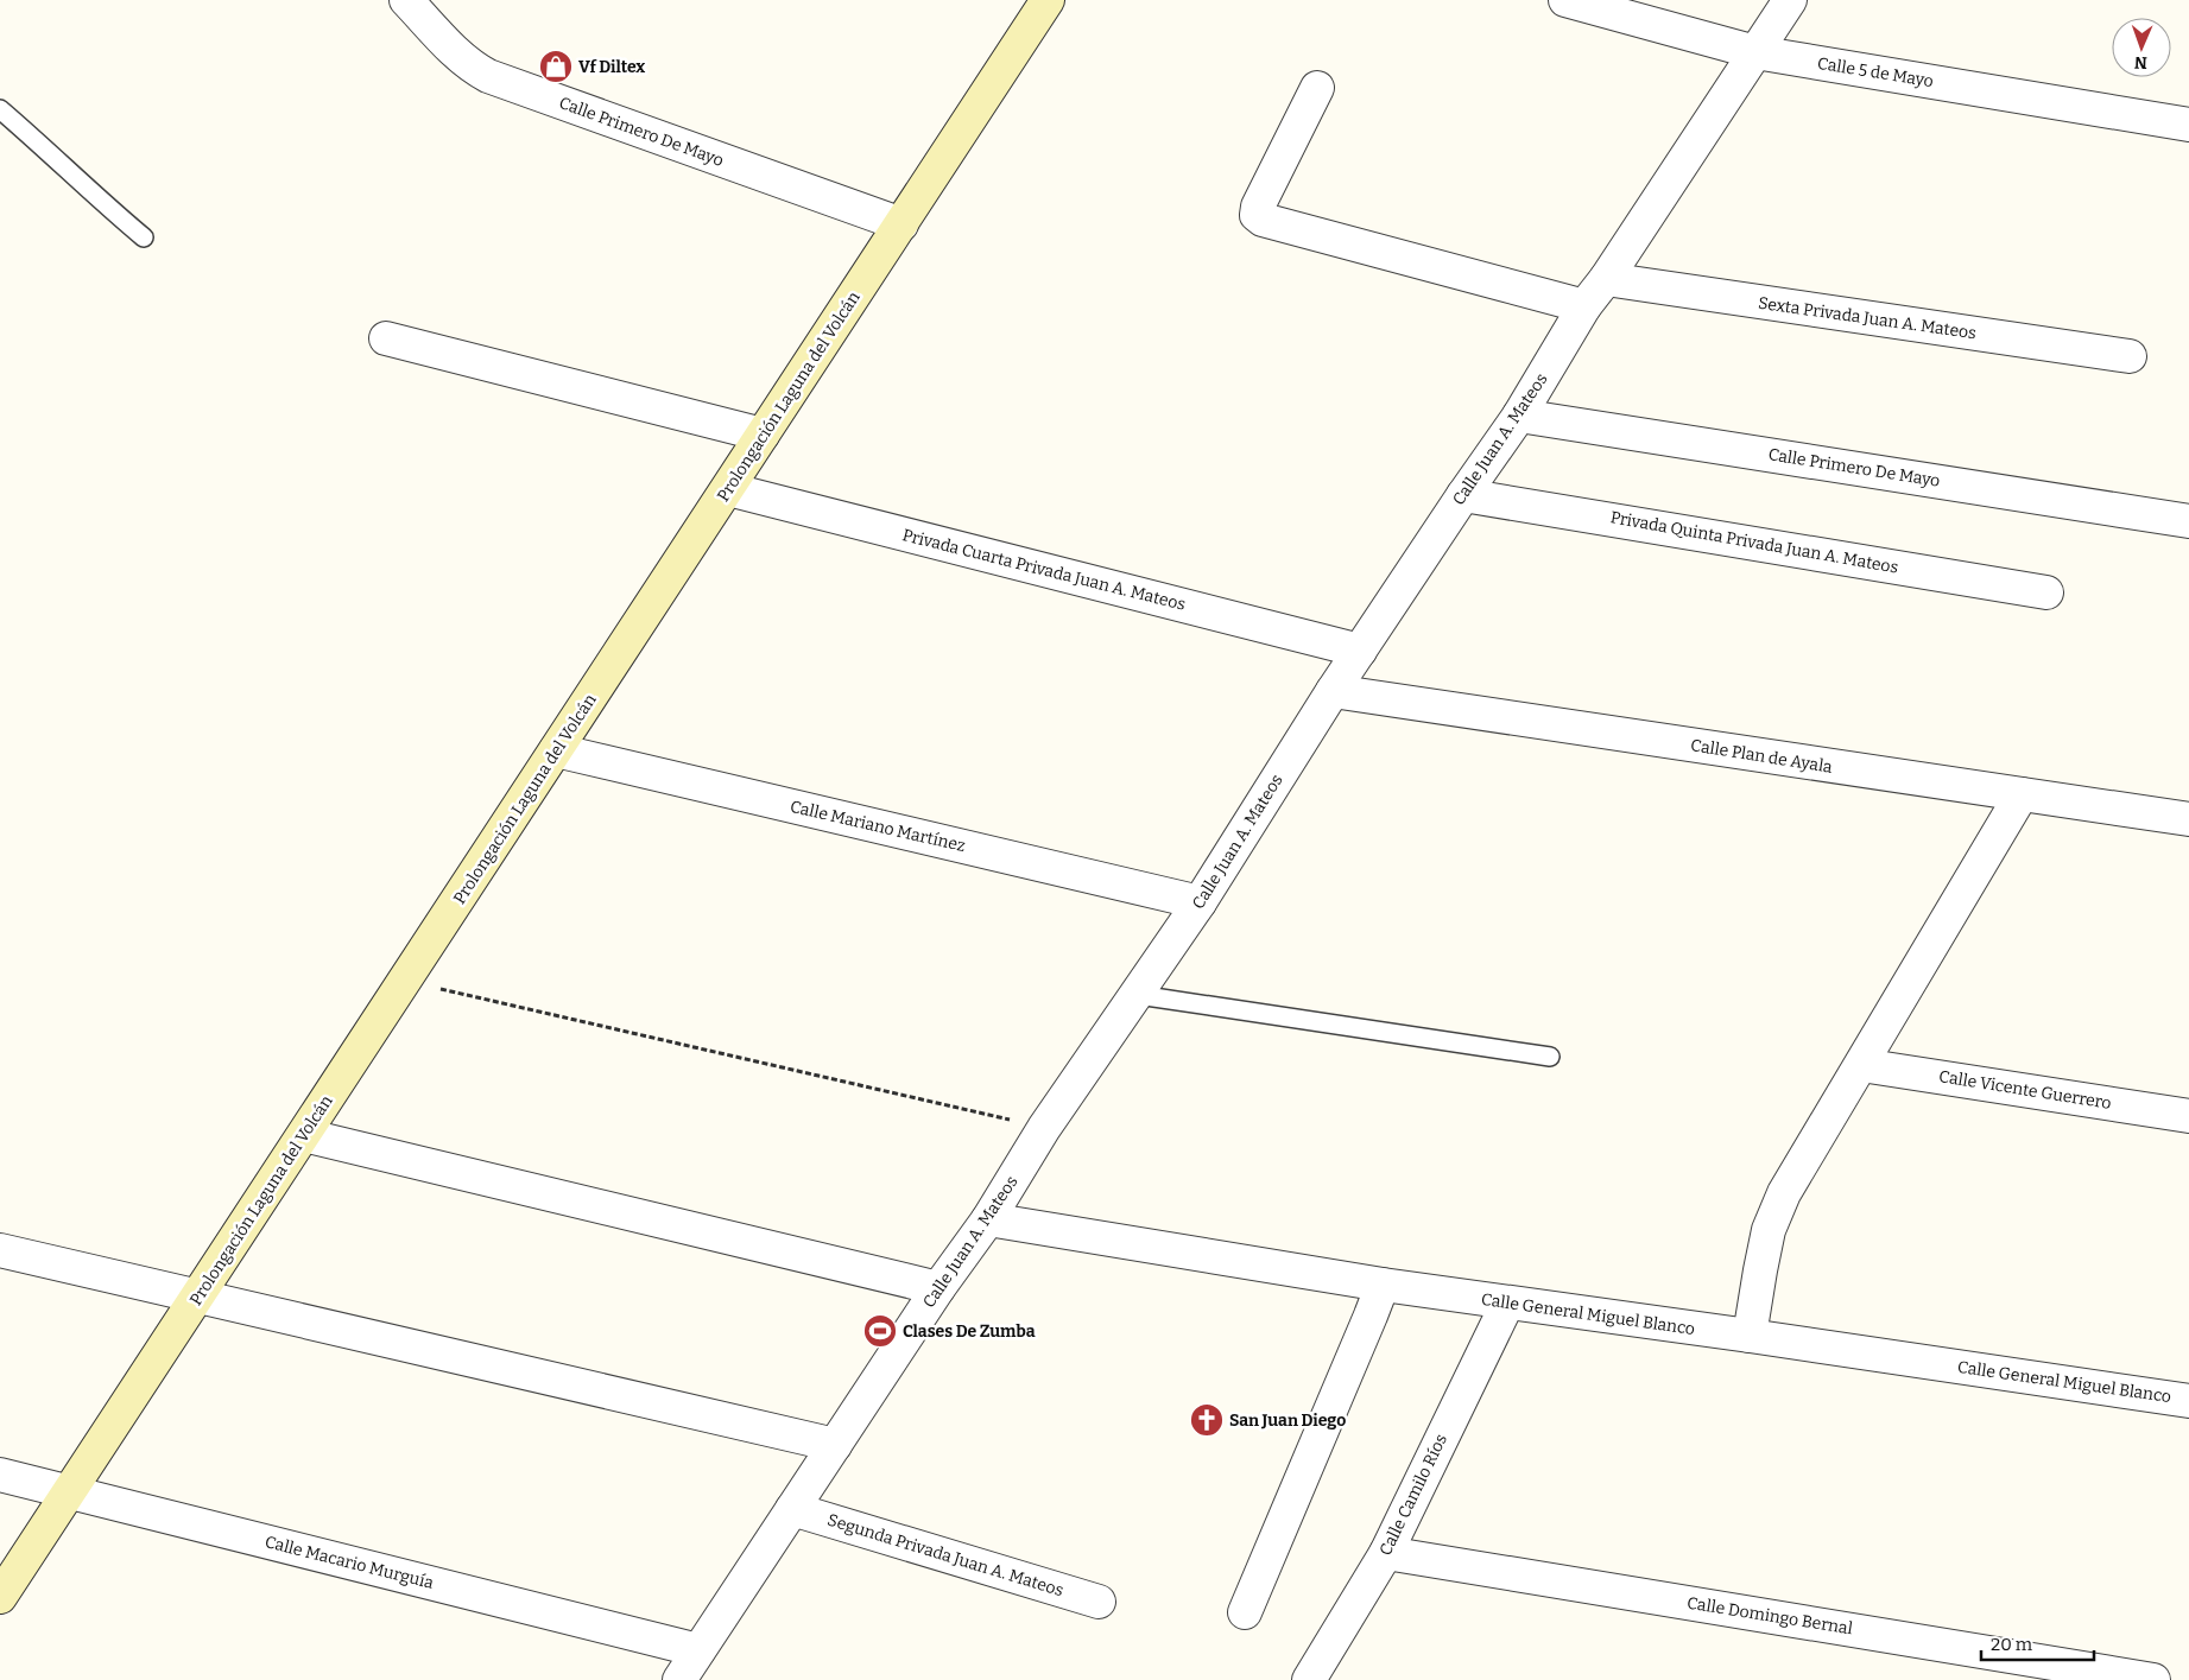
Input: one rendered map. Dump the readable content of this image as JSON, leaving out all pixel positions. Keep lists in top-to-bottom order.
{
  "streets": {
    "street": [
      "Calle 5 de Mayo",
      "Calle Primero De Mayo",
      "Sexta Privada Juan A. Mateos",
      "Prolongación Laguna del Volcán",
      "Calle Juan A. Mateos",
      "Privada Quinta Privada Juan A. Mateos",
      "Privada Cuarta Privada Juan A. Mateos",
      "Calle Plan de Ayala",
      "Calle Mariano Martínez",
      "Calle Vicente Guerrero",
      "Calle General Miguel Blanco",
      "Calle Camilo Ríos",
      "Segunda Privada Juan A. Mateos",
      "Calle Macario Murguía",
      "Calle Domingo Bernal"
    ]
  },
  "crossings": [
    ["Calle 5 de Mayo", "Calle Juan A. Mateos"],
    ["Calle Primero De Mayo", "Prolongación Laguna del Volcán"],
    ["Calle Primero De Mayo", "Calle Juan A. Mateos"],
    ["Sexta Privada Juan A. Mateos", "Calle Juan A. Mateos"],
    ["Prolongación Laguna del Volcán", "Privada Cuarta Privada Juan A. Mateos"],
    ["Prolongación Laguna del Volcán", "Calle Mariano Martínez"],
    ["Prolongación Laguna del Volcán", "Calle Macario Murguía"],
    ["Calle Juan A. Mateos", "Privada Quinta Privada Juan A. Mateos"],
    ["Calle Juan A. Mateos", "Privada Cuarta Privada Juan A. Mateos"],
    ["Calle Juan A. Mateos", "Calle Plan de Ayala"],
    ["Calle Juan A. Mateos", "Calle Mariano Martínez"],
    ["Calle Juan A. Mateos", "Calle General Miguel Blanco"],
    ["Calle Juan A. Mateos", "Segunda Privada Juan A. Mateos"],
    ["Calle Juan A. Mateos", "Calle Macario Murguía"],
    ["Calle General Miguel Blanco", "Calle Camilo Ríos"],
    ["Calle Camilo Ríos", "Calle Domingo Bernal"]
  ],
  "places": {
    "shop": ["Vf Diltex"],
    "sports": ["Clases De Zumba"],
    "church": ["San Juan Diego"]
  },
  "scale_bar": "20 m",
  "north": "bottom"
}
